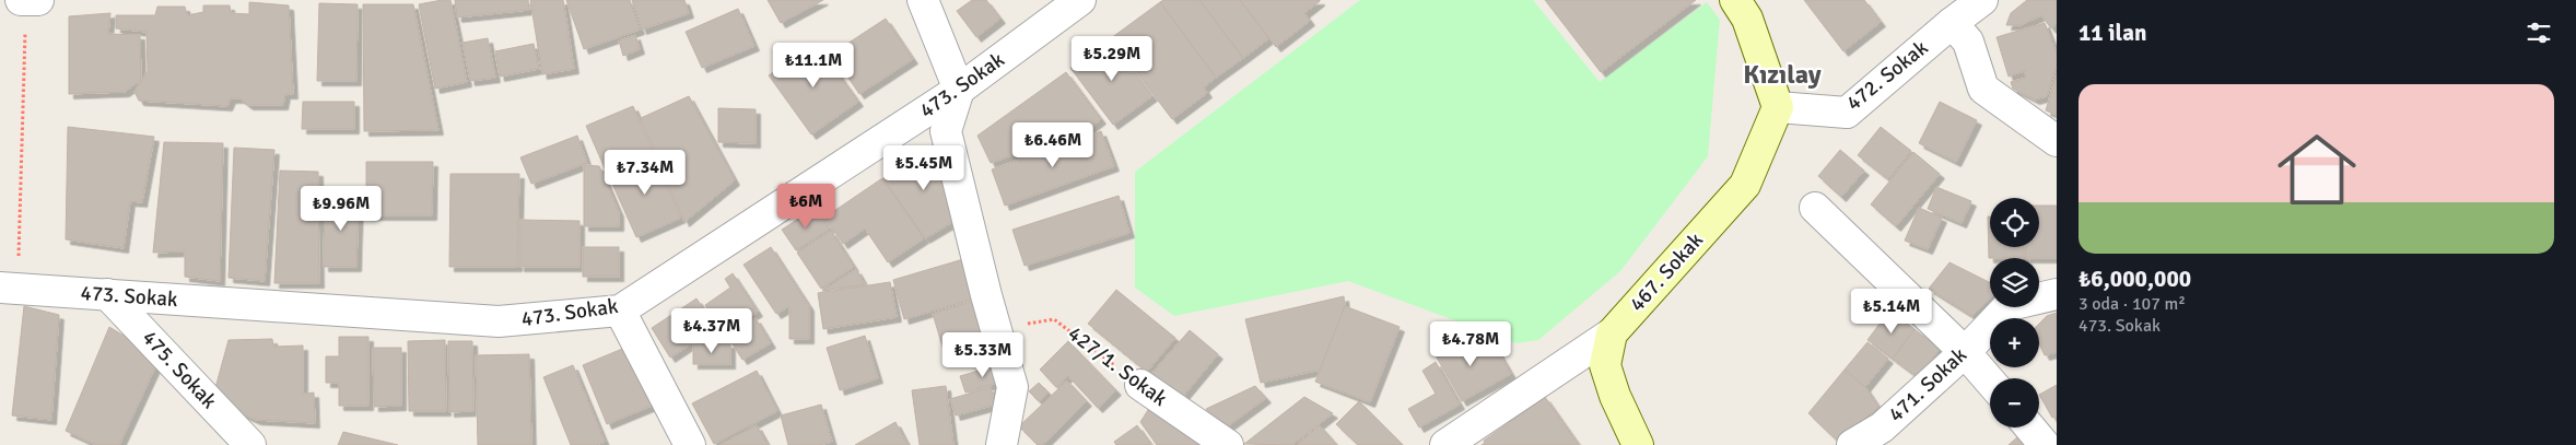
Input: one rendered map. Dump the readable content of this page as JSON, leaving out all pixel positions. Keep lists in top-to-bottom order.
{
  "streets": {
    "street": [
      "472. Sokak",
      "473. Sokak",
      "467. Sokak",
      "427/1. Sokak",
      "475. Sokak",
      "471. Sokak"
    ]
  },
  "crossings": [
    ["472. Sokak", "467. Sokak"],
    ["473. Sokak", "475. Sokak"]
  ],
  "districts": ["Kızılay"],
  "page": {
    "heading": "11 ilan",
    "price": [
      "₺5.29M",
      "₺11.1M",
      "₺6.46M",
      "₺5.45M",
      "₺7.34M",
      "₺6M",
      "₺9.96M",
      "₺5.14M",
      "₺4.37M",
      "₺4.78M",
      "₺5.33M"
    ],
    "list": [
      {
        "name": "₺6,000,000",
        "note": "3 oda · 107 m² · 473. Sokak"
      }
    ],
    "map_buttons": ["+", "−"]
  }
}
